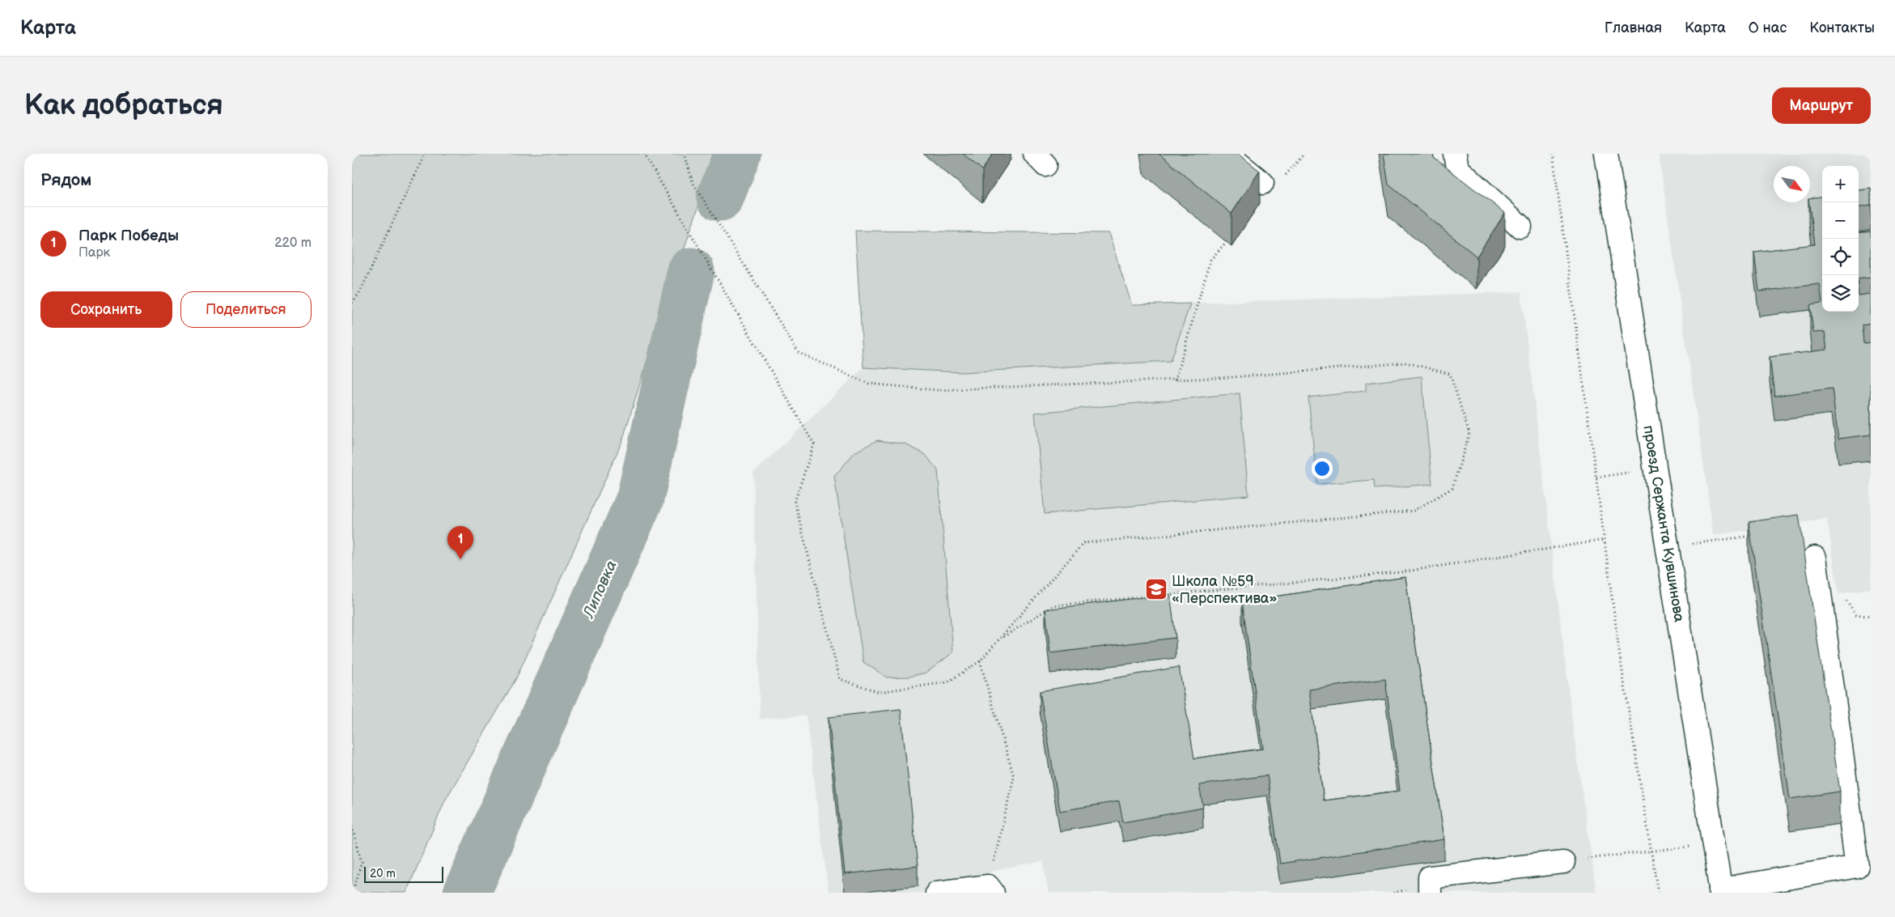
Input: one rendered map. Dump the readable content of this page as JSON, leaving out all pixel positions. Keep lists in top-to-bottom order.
{
  "streets": {
    "street": ["проезд Сержанта Кувшинова"]
  },
  "water": ["Липовка"],
  "places": {
    "school or university": ["Школа №59 «Перспектива»"]
  },
  "scale_bar": "20 m",
  "north": "bottom right",
  "page": {
    "header": "Карта",
    "nav": [
      "Главная",
      "Карта",
      "О нас",
      "Контакты"
    ],
    "buttons": [
      "Маршрут",
      ["Сохранить", "Поделиться"]
    ],
    "title": "Как добраться",
    "heading": "Рядом",
    "map_buttons": ["+", "−"],
    "list": [
      {
        "mark": "1",
        "name": "Парк Победы",
        "note": "Парк",
        "value": "220 m"
      }
    ],
    "pins": "1",
    "scale": "20 m"
  }
}
